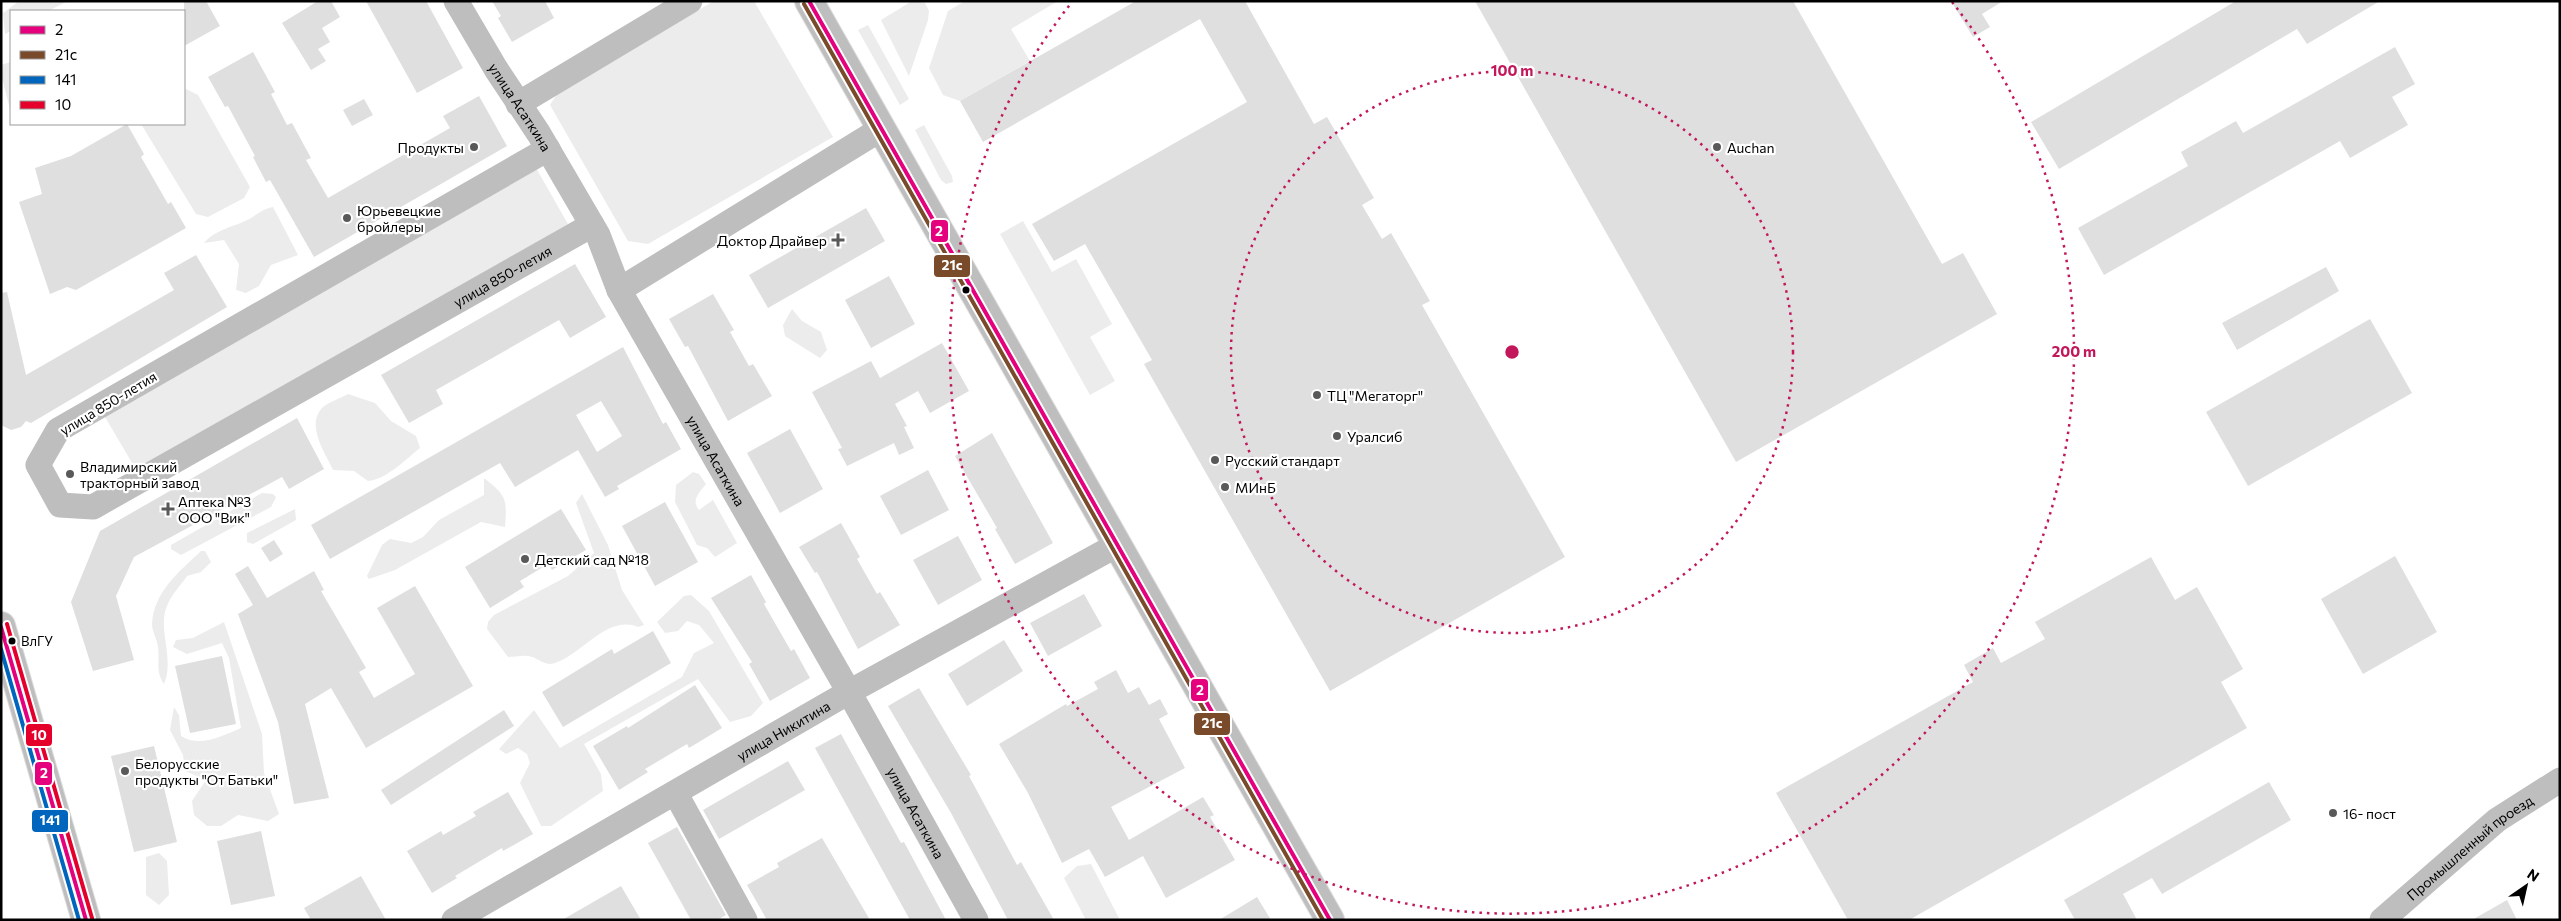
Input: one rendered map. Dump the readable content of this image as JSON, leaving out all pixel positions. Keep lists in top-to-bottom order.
{
  "streets": {
    "street": [
      "улица Асаткина",
      "улица 850-летия",
      "улица Никитина",
      "Промышленный проезд"
    ]
  },
  "crossings": [
    ["улица Асаткина", "улица 850-летия"],
    ["улица Асаткина", "улица Никитина"]
  ],
  "places": {
    "other": [
      "Продукты",
      "Auchan",
      "Юрьевецкие бройлеры",
      "ТЦ \"Мегаторг\"",
      "Уралсиб",
      "Русский стандарт",
      "Владимирский тракторный завод",
      "МИнБ",
      "Детский сад №18",
      "ВлГУ",
      "Белорусские продукты \"От Батьки\"",
      "16- пост"
    ],
    "health": ["Доктор Драйвер", "Аптека №3 ООО \"Вик\""]
  },
  "lines": [
    "transit line 2",
    "transit line 21с",
    "transit line 10",
    "transit line 141"
  ],
  "legend": [
    "2",
    "21с",
    "141",
    "10"
  ],
  "north": "top right",
  "rings": ["100 m", "200 m"]
}
